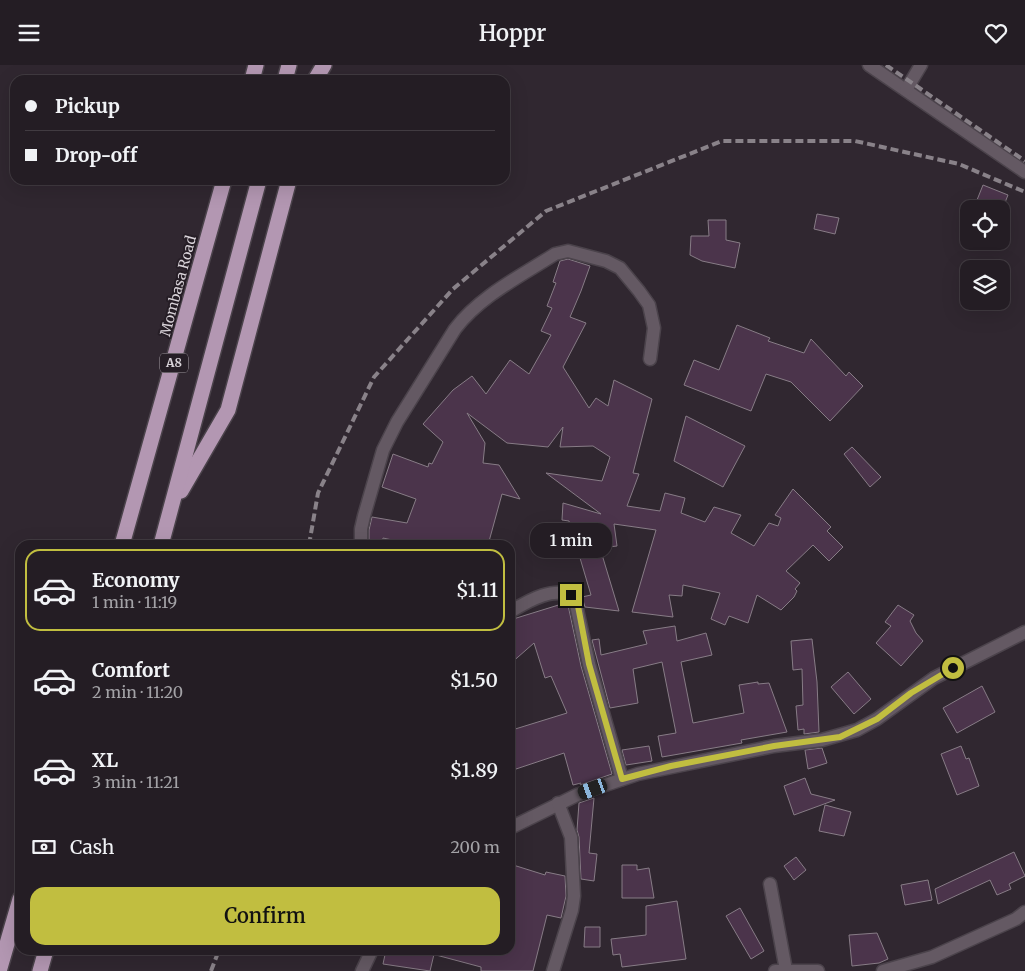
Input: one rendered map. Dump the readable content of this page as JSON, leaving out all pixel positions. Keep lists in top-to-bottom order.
{
  "streets": {
    "highway": ["Mombasa Road", "A8"]
  },
  "page": {
    "header": "Hoppr",
    "banner": ["Pickup", "Drop-off"],
    "bubble": "1 min",
    "list": [
      {
        "name": "Economy",
        "note": "1 min · 11:19",
        "value": "$1.11"
      },
      {
        "name": "Comfort",
        "note": "2 min · 11:20",
        "value": "$1.50"
      },
      {
        "name": "XL",
        "note": "3 min · 11:21",
        "value": "$1.89"
      }
    ],
    "pay": ["Cash", "200 m"],
    "buttons": "Confirm"
  }
}
